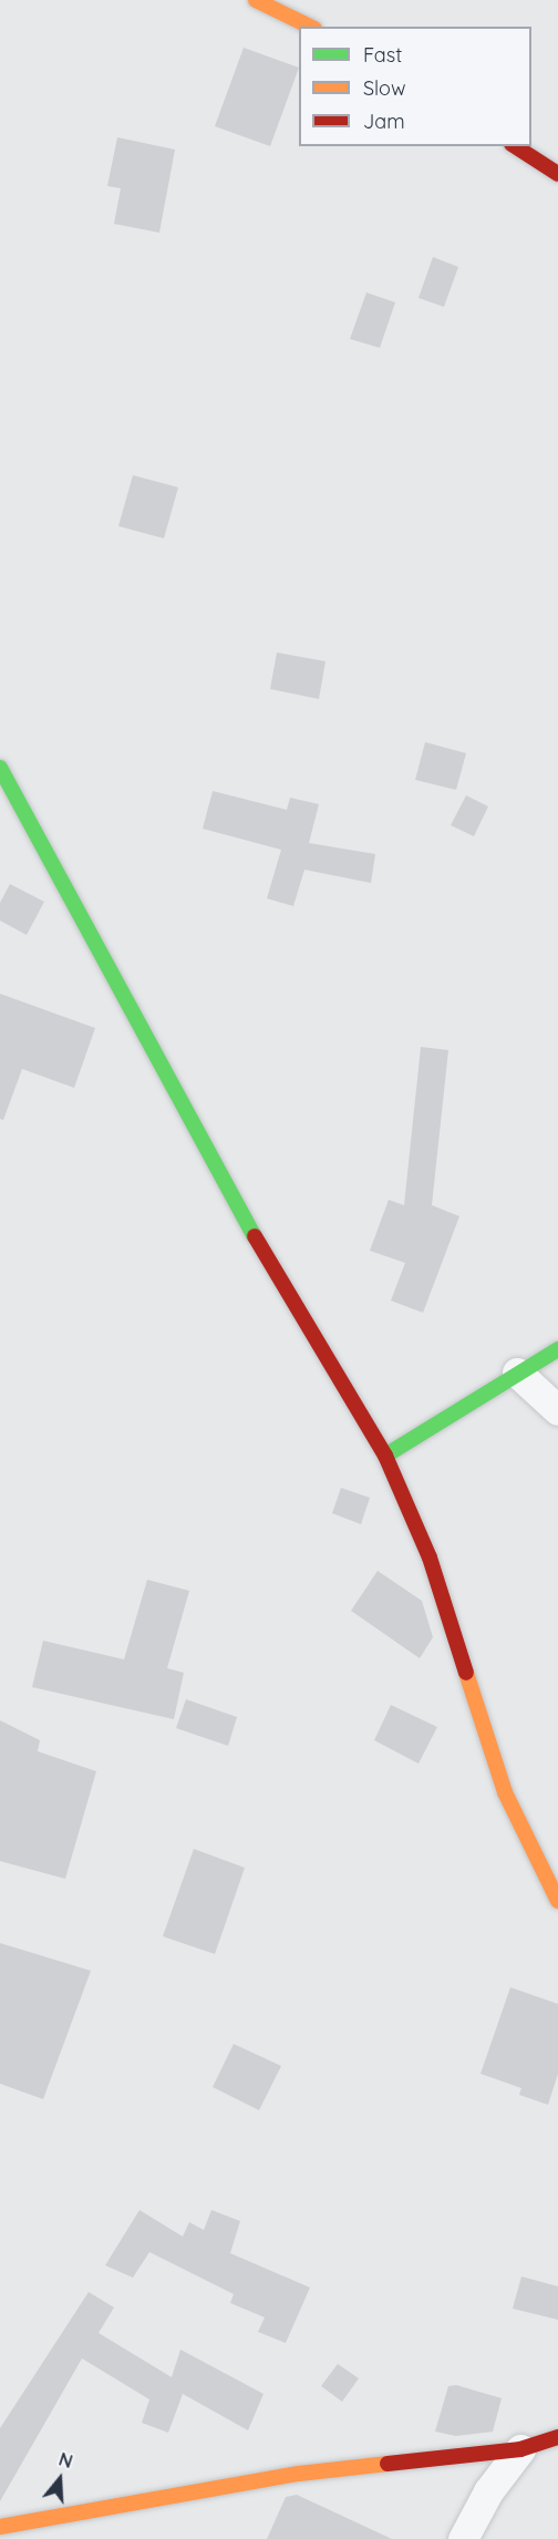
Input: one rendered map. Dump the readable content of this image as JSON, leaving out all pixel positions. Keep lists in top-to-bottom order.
{
  "legend": ["Fast", "Slow", "Jam"],
  "north": "top"
}
